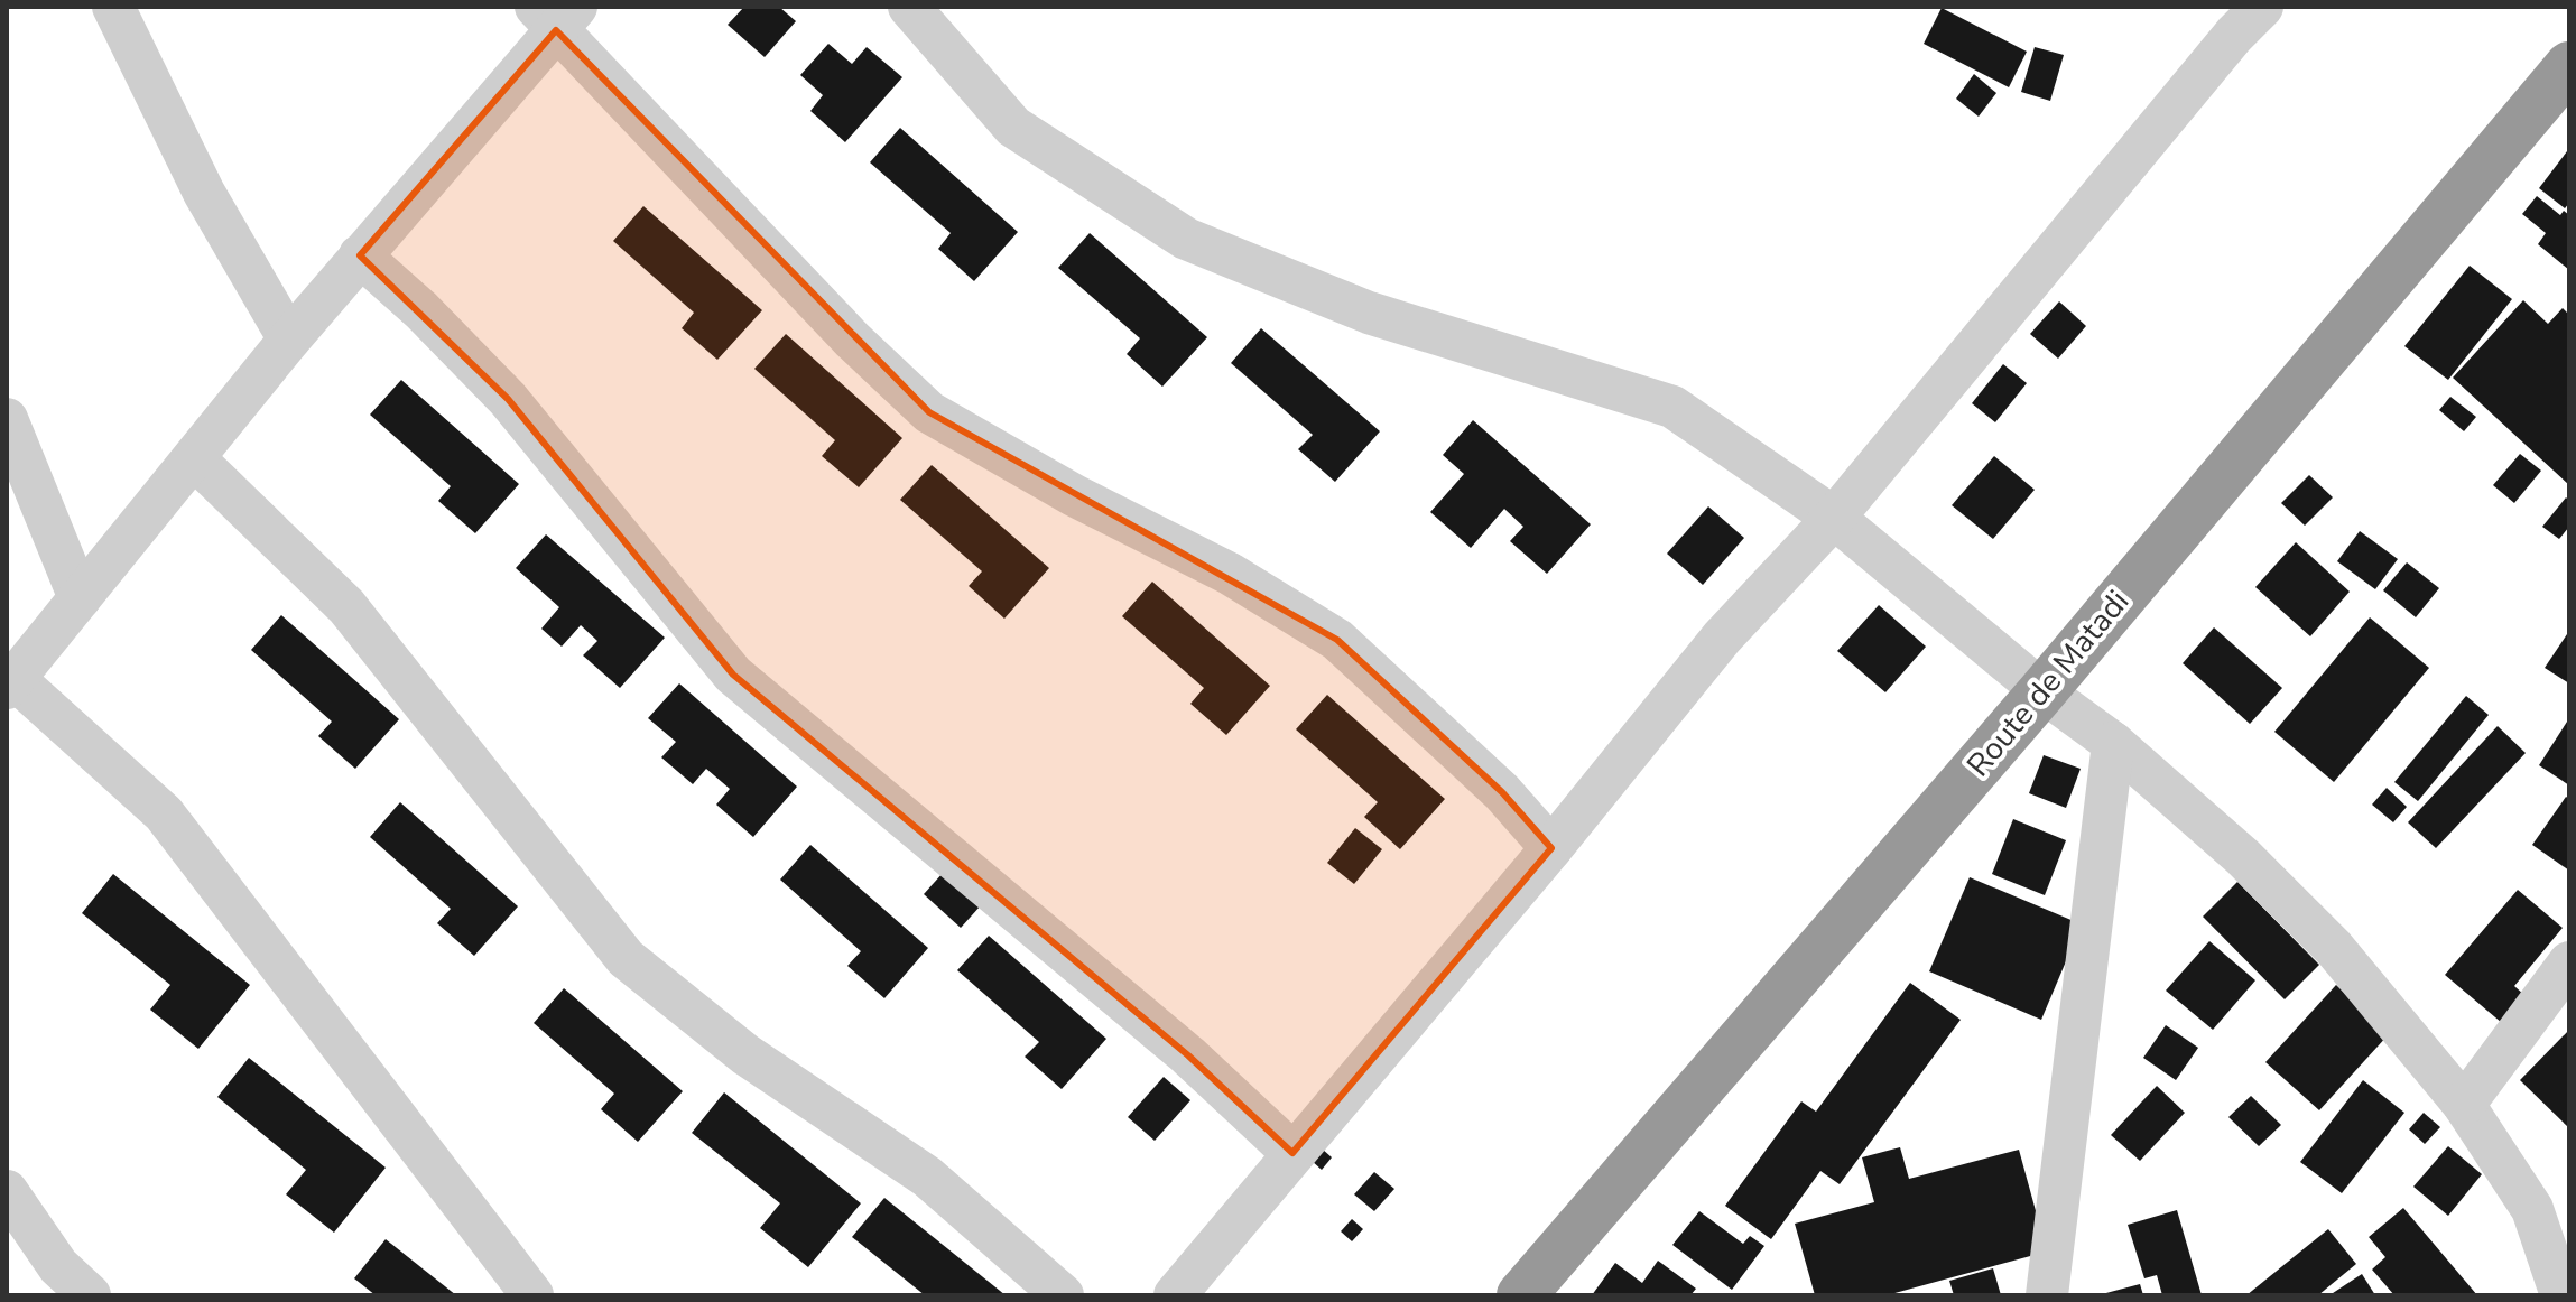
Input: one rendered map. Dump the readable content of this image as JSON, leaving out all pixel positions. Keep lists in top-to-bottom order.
{
  "streets": {
    "highway": ["Route de Matadi"]
  }
}
